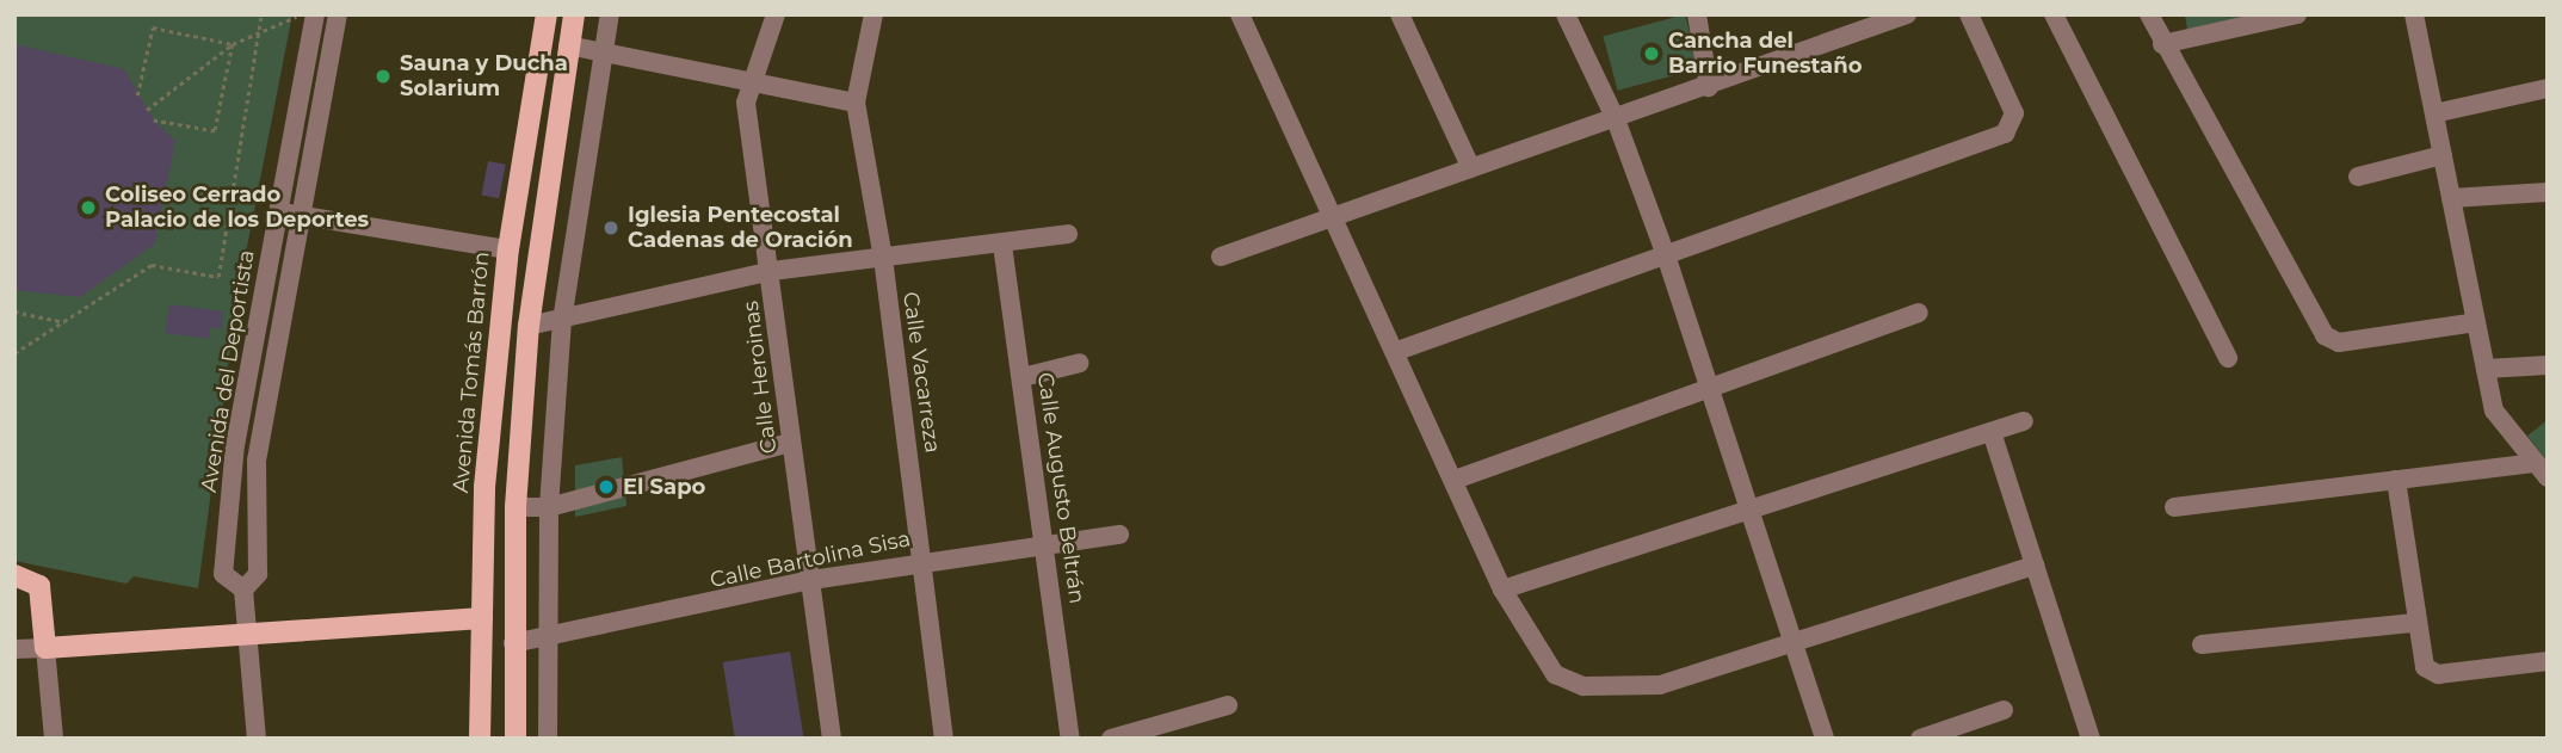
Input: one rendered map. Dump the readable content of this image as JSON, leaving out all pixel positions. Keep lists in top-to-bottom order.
{
  "streets": {
    "main road": ["Avenida Tomás Barrón"],
    "street": [
      "Avenida del Deportista",
      "Calle Vacarreza",
      "Calle Heroinas",
      "Calle Augusto Beltrán",
      "Calle Bartolina Sisa"
    ]
  },
  "crossings": [
    ["Calle Vacarreza", "Calle Bartolina Sisa"],
    ["Calle Heroinas", "Calle Bartolina Sisa"],
    ["Calle Augusto Beltrán", "Calle Bartolina Sisa"]
  ],
  "places": [
    "Cancha del Barrio Funestaño",
    "Sauna y Ducha Solarium",
    "Coliseo Cerrado Palacio de los Deportes",
    "Iglesia Pentecostal Cadenas de Oración",
    "El Sapo"
  ]
}
